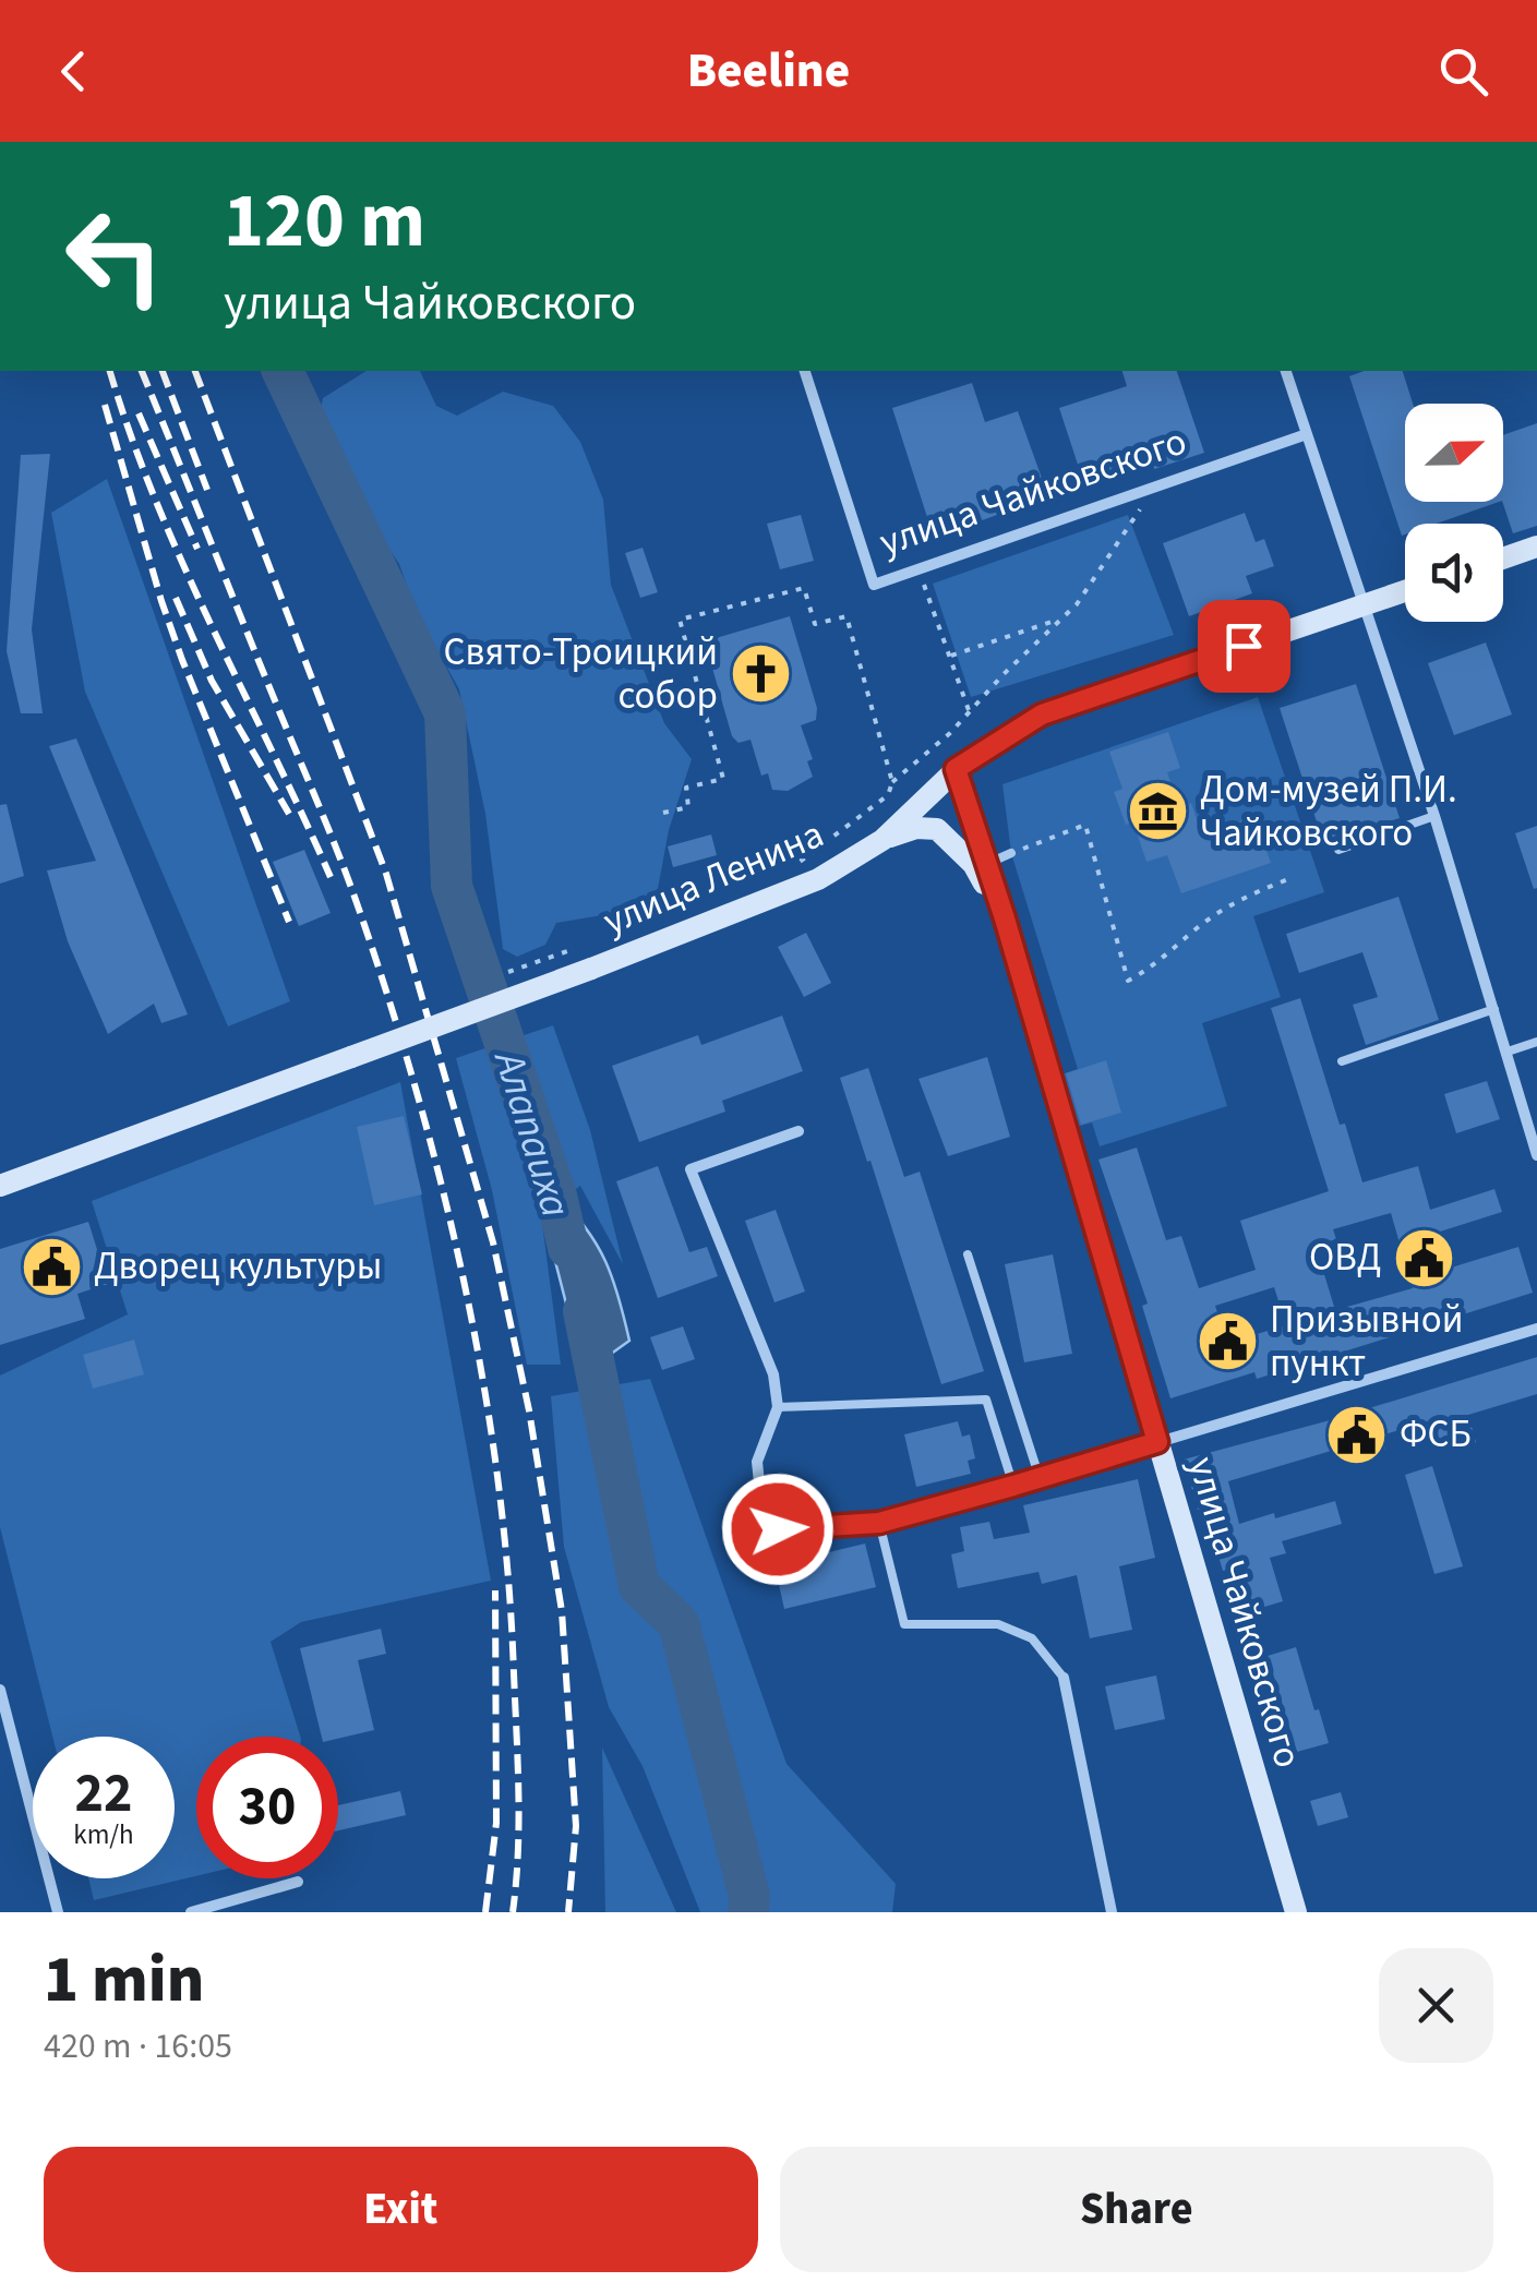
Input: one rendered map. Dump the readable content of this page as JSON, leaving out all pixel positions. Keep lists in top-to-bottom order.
{
  "streets": {
    "main road": ["улица Чайковского", "улица Ленина"]
  },
  "crossings": [
    ["улица Чайковского", "улица Ленина"]
  ],
  "water": ["Алапаиха"],
  "places": {
    "church": ["Свято-Троицкий собор"],
    "museum": ["Дом-музей П.И. Чайковского"],
    "public building": [
      "ОВД",
      "Дворец культуры",
      "Призывной пункт",
      "ФСБ"
    ]
  },
  "north": "right",
  "page": {
    "header": "Beeline",
    "turn": ["120 m", "улица Чайковского"],
    "speed": "22 km/h",
    "limit": "30",
    "heading": ["1 min", "420 m · 16:05"],
    "buttons": ["Exit", "Share"]
  }
}
